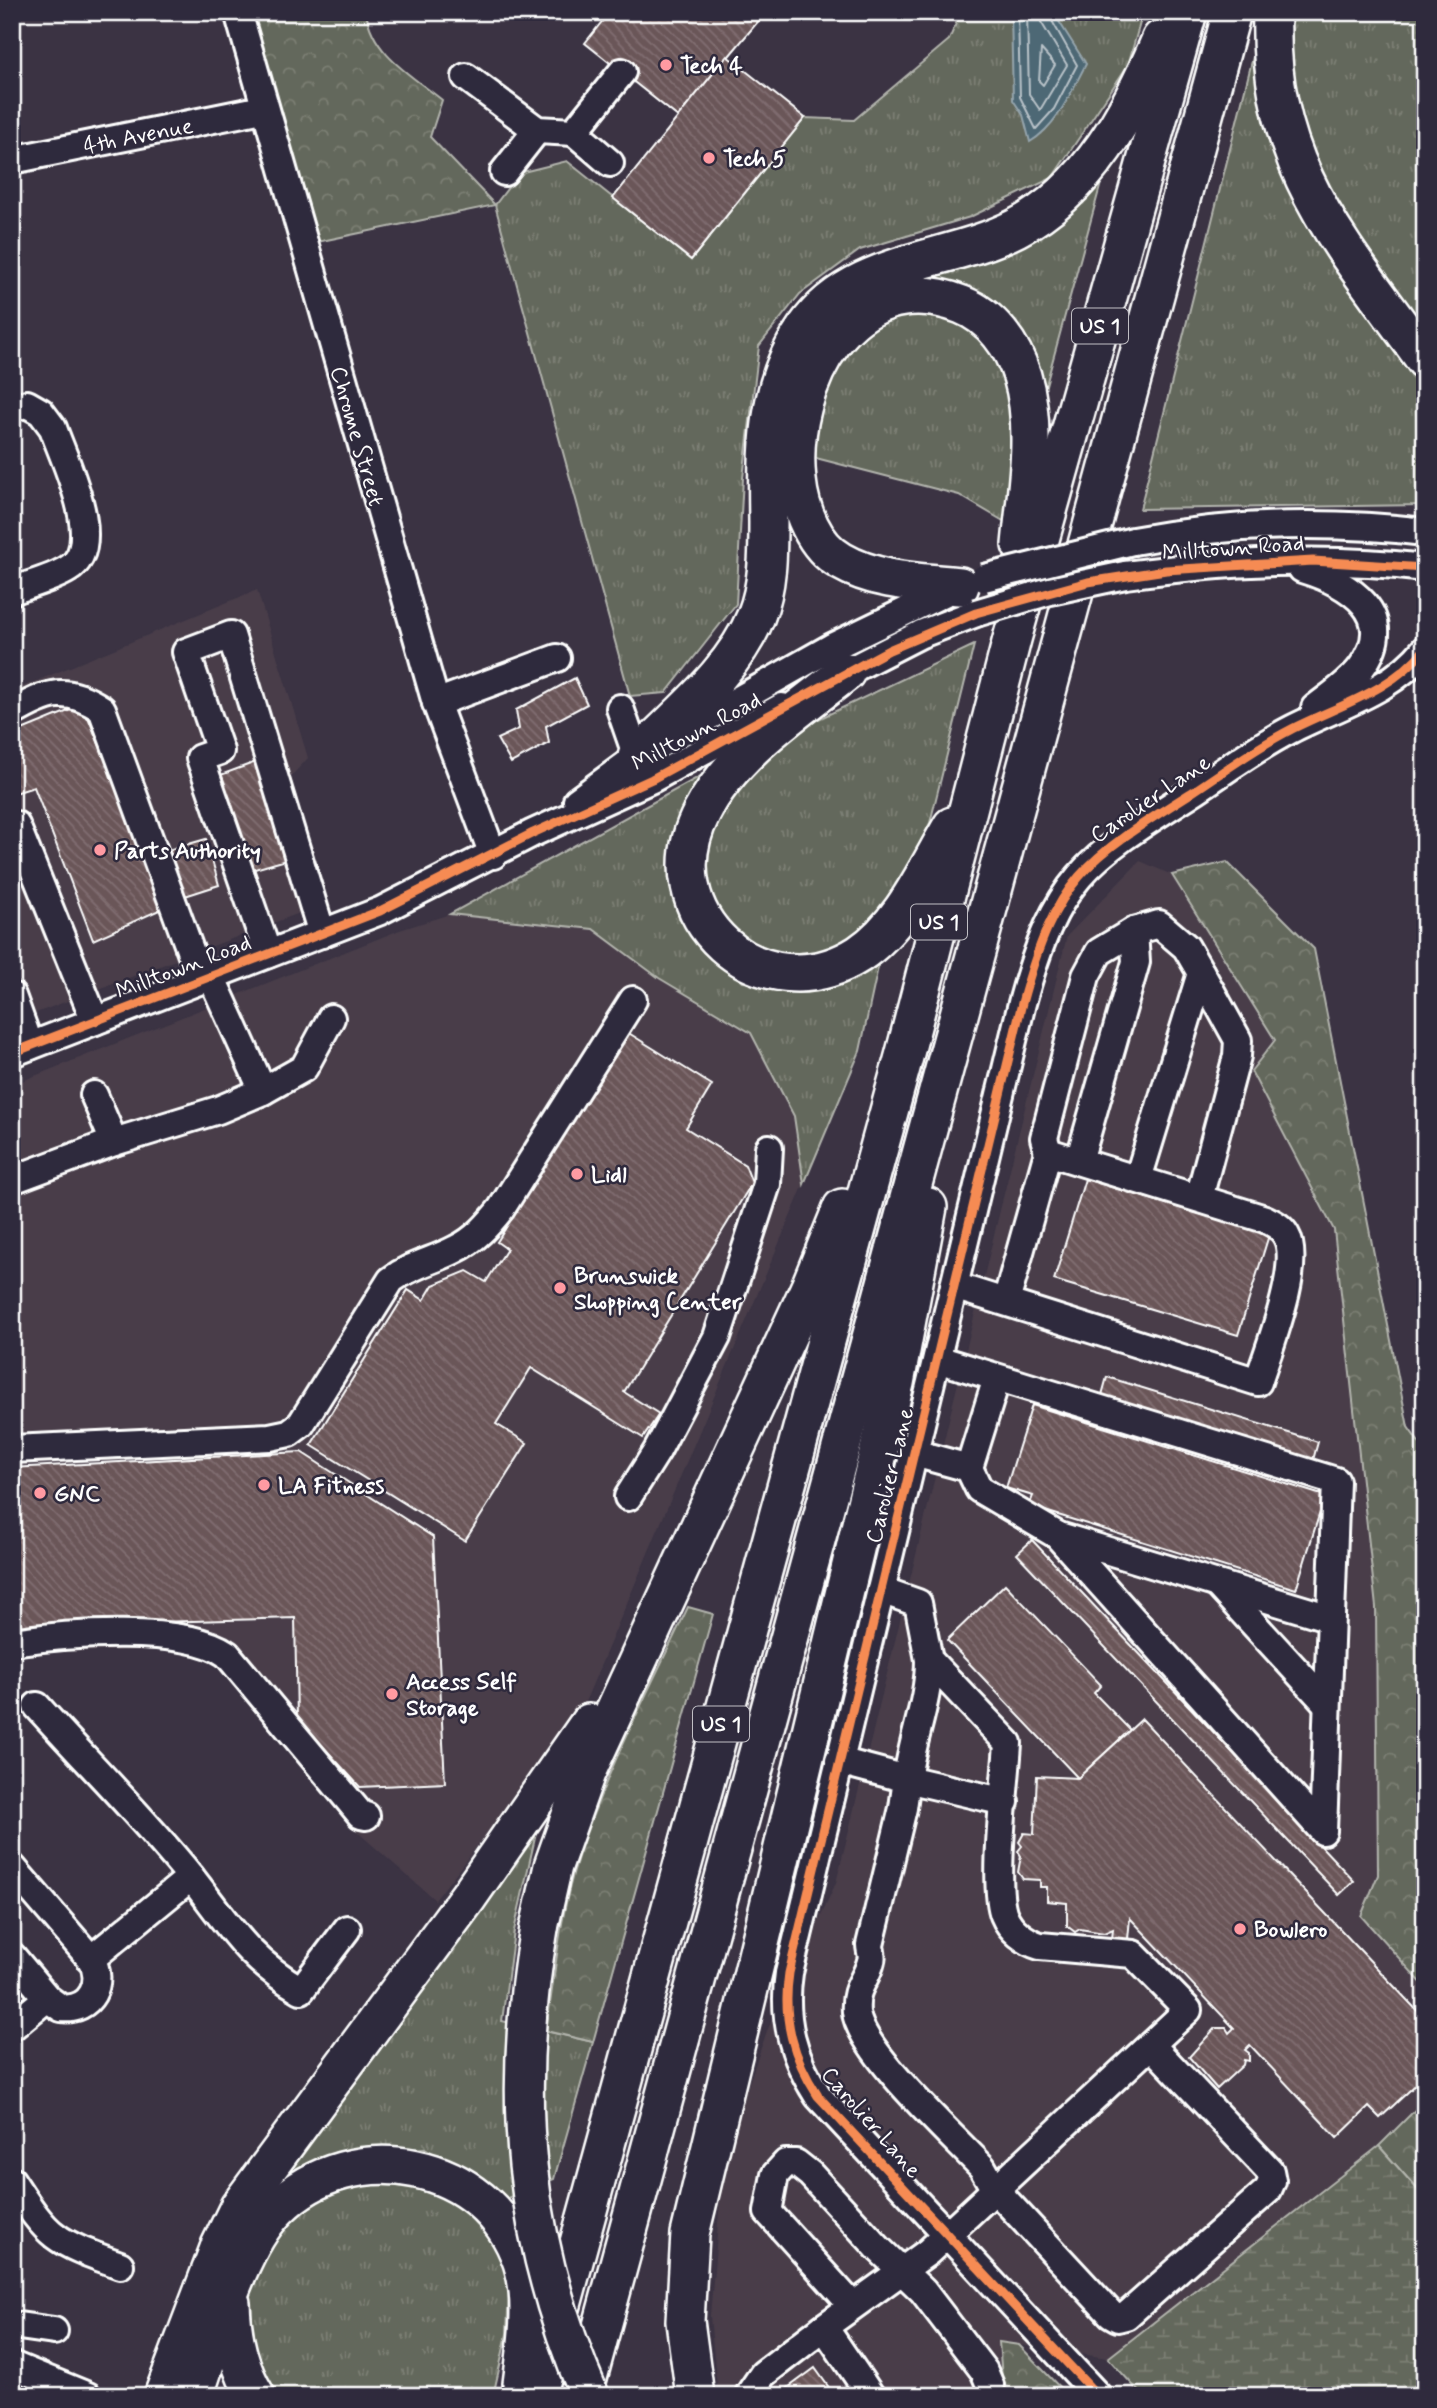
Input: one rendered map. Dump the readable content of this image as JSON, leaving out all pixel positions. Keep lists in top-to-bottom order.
{
  "streets": {
    "highway": ["US 1"],
    "street": [
      "4th Avenue",
      "Chrome Street",
      "Milltown Road",
      "Carolier Lane"
    ]
  },
  "crossings": [
    ["4th Avenue", "Chrome Street"],
    ["Chrome Street", "Milltown Road"]
  ],
  "places": [
    "Tech 4",
    "Tech 5",
    "Parts Authority",
    "Lidl",
    "Brunswick Shopping Center",
    "LA Fitness",
    "GNC",
    "Access Self Storage",
    "Bowlero"
  ]
}
